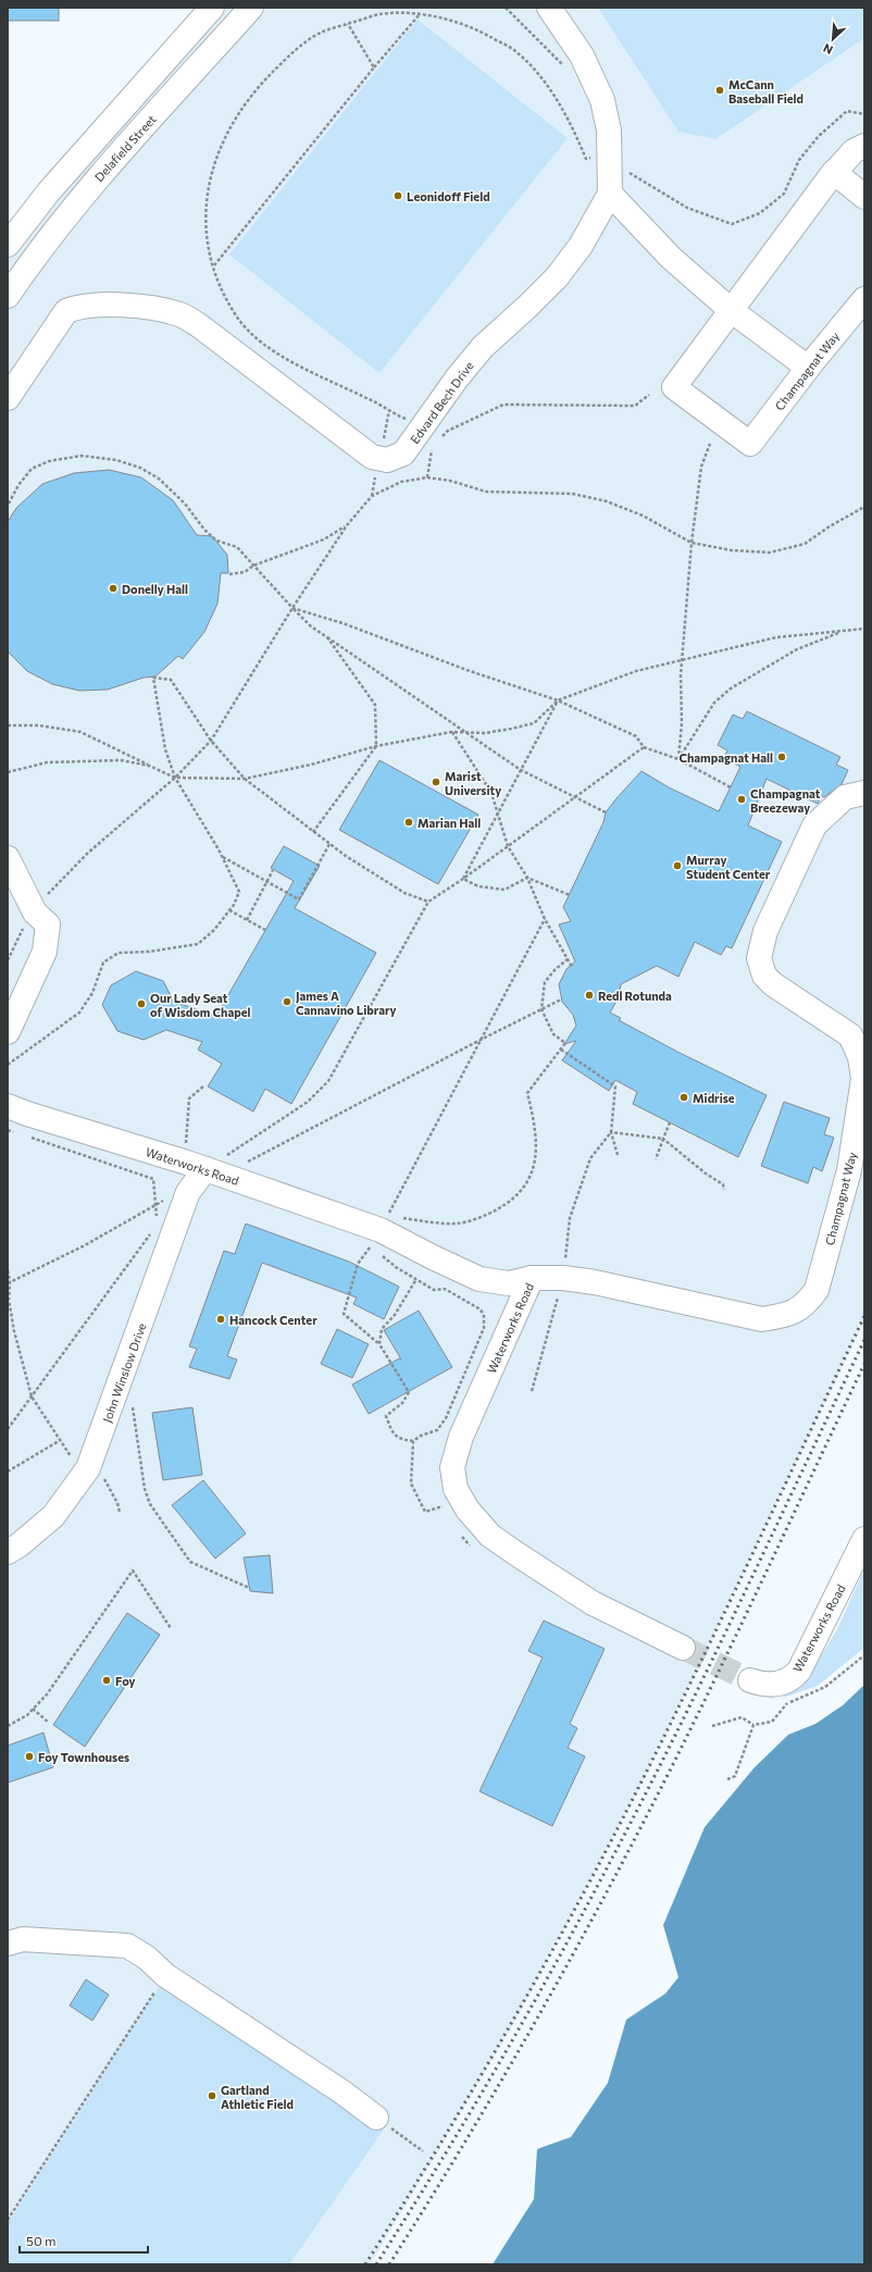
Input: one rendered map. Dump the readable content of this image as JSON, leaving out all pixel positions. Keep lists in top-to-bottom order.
{
  "streets": {
    "main road": [
      "Delafield Street",
      "Champagnat Way",
      "Edvard Bech Drive",
      "Waterworks Road",
      "John Winslow Drive"
    ]
  },
  "crossings": [
    ["Champagnat Way", "Waterworks Road"],
    ["Waterworks Road", "John Winslow Drive"]
  ],
  "places": [
    "McCann Baseball Field",
    "Leonidoff Field",
    "Donelly Hall",
    "Champagnat Hall",
    "Marist University",
    "Champagnat Breezeway",
    "Marian Hall",
    "Murray Student Center",
    "Redl Rotunda",
    "James A Cannavino Library",
    "Our Lady Seat of Wisdom Chapel",
    "Midrise",
    "Hancock Center",
    "Foy",
    "Foy Townhouses",
    "Gartland Athletic Field"
  ],
  "scale_bar": "50 m",
  "north": "bottom left"
}
